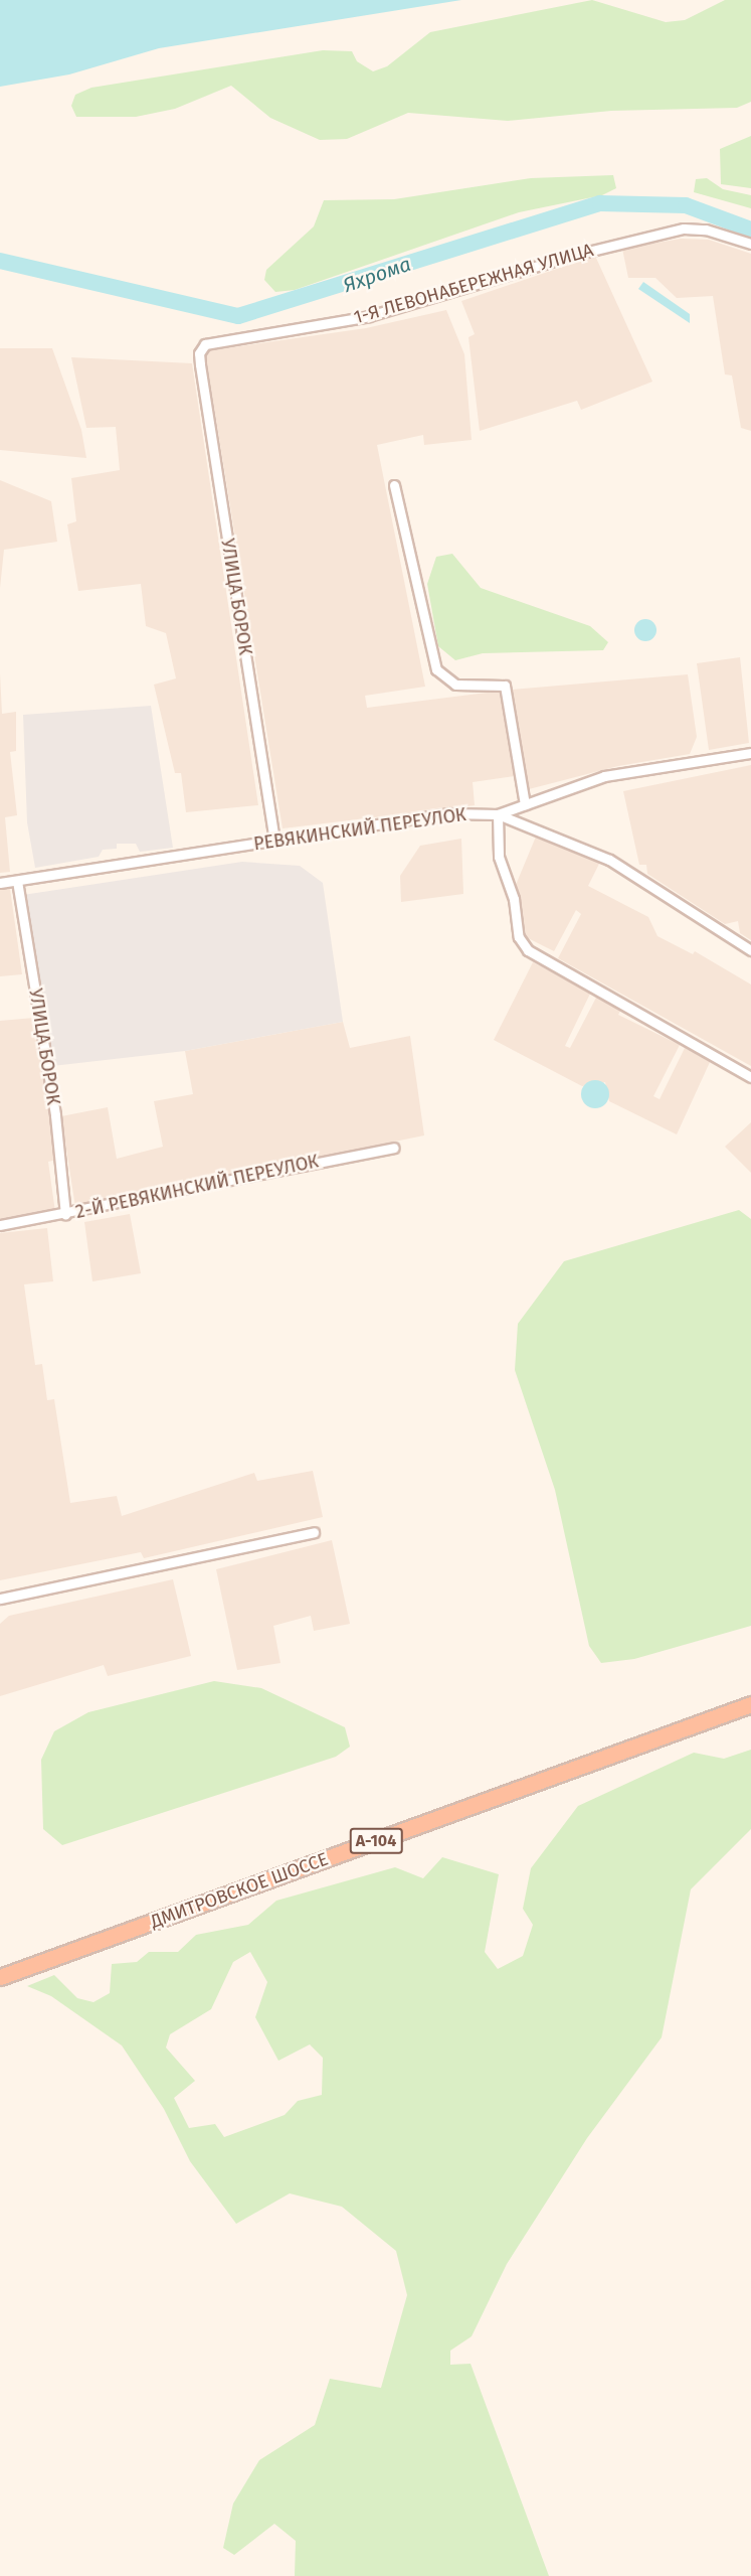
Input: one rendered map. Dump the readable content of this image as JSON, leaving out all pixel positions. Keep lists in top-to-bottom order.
{
  "streets": {
    "highway": ["А-104", "ДМИТРОВСКОЕ ШОССЕ"],
    "street": [
      "1-Я ЛЕВОНАБЕРЕЖНАЯ УЛИЦА",
      "УЛИЦА БОРОК",
      "РЕВЯКИНСКИЙ ПЕРЕУЛОК",
      "2-Й РЕВЯКИНСКИЙ ПЕРЕУЛОК"
    ]
  },
  "crossings": [
    ["1-Я ЛЕВОНАБЕРЕЖНАЯ УЛИЦА", "УЛИЦА БОРОК"],
    ["УЛИЦА БОРОК", "РЕВЯКИНСКИЙ ПЕРЕУЛОК"],
    ["УЛИЦА БОРОК", "2-Й РЕВЯКИНСКИЙ ПЕРЕУЛОК"]
  ],
  "water": ["Яхрома"]
}
